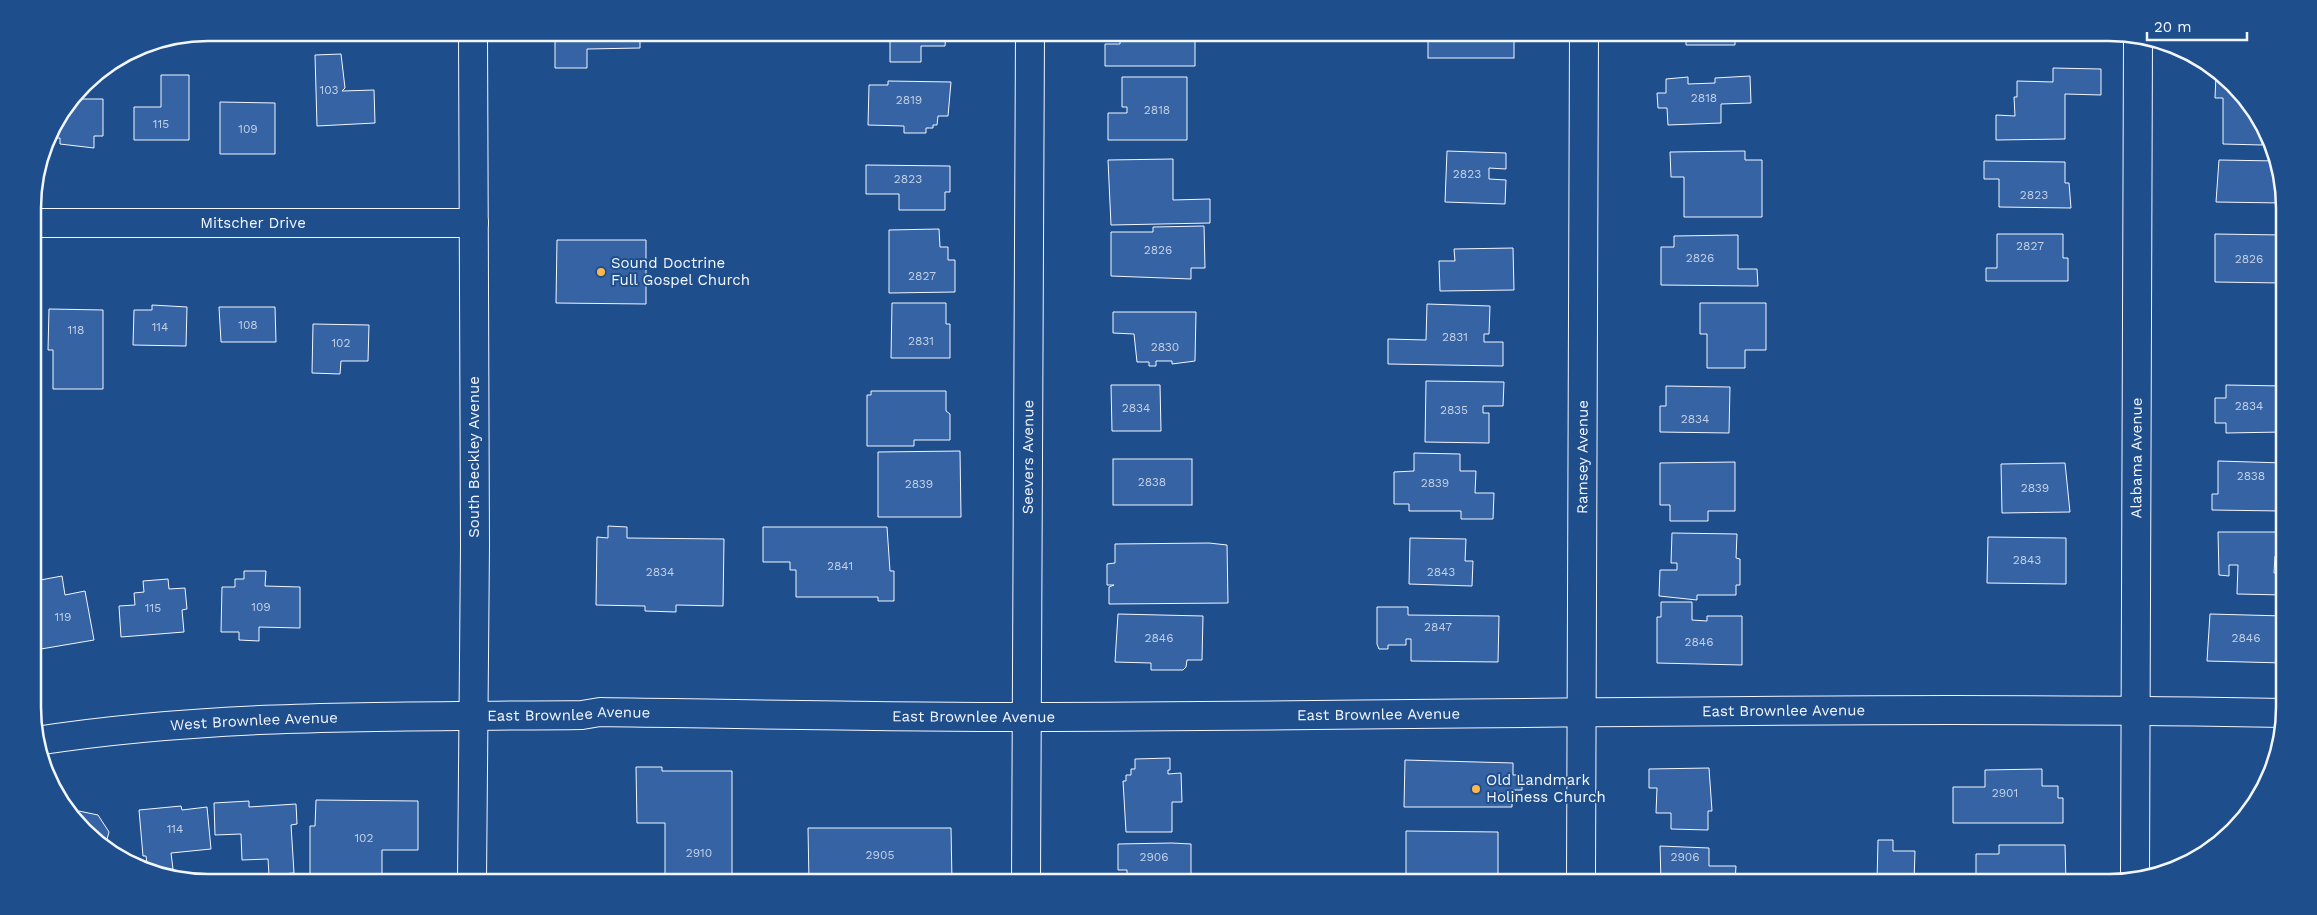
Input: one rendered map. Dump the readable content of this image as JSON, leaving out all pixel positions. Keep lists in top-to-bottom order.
{
  "streets": {
    "street": [
      "Mitscher Drive",
      "South Beckley Avenue",
      "Seevers Avenue",
      "Ramsey Avenue",
      "Alabama Avenue",
      "East Brownlee Avenue",
      "West Brownlee Avenue"
    ]
  },
  "crossings": [
    ["Mitscher Drive", "South Beckley Avenue"],
    ["South Beckley Avenue", "East Brownlee Avenue"],
    ["South Beckley Avenue", "West Brownlee Avenue"],
    ["Seevers Avenue", "East Brownlee Avenue"],
    ["Ramsey Avenue", "East Brownlee Avenue"],
    ["Alabama Avenue", "East Brownlee Avenue"],
    ["East Brownlee Avenue", "West Brownlee Avenue"]
  ],
  "places": ["Sound Doctrine Full Gospel Church", "Old Landmark Holiness Church"],
  "house_numbers": [
    "103",
    "2818",
    "2819",
    "2818",
    "115",
    "109",
    "2823",
    "2823",
    "2823",
    "2827",
    "2826",
    "2826",
    "2826",
    "2827",
    "108",
    "114",
    "118",
    "2831",
    "2831",
    "102",
    "2830",
    "2834",
    "2834",
    "2835",
    "2834",
    "2838",
    "2838",
    "2839",
    "2839",
    "2839",
    "2843",
    "2841",
    "2834",
    "2843",
    "109",
    "115",
    "119",
    "2847",
    "2846",
    "2846",
    "2846",
    "2901",
    "114",
    "102",
    "2910",
    "2905",
    "2906",
    "2906"
  ],
  "scale_bar": "20 m"
}
